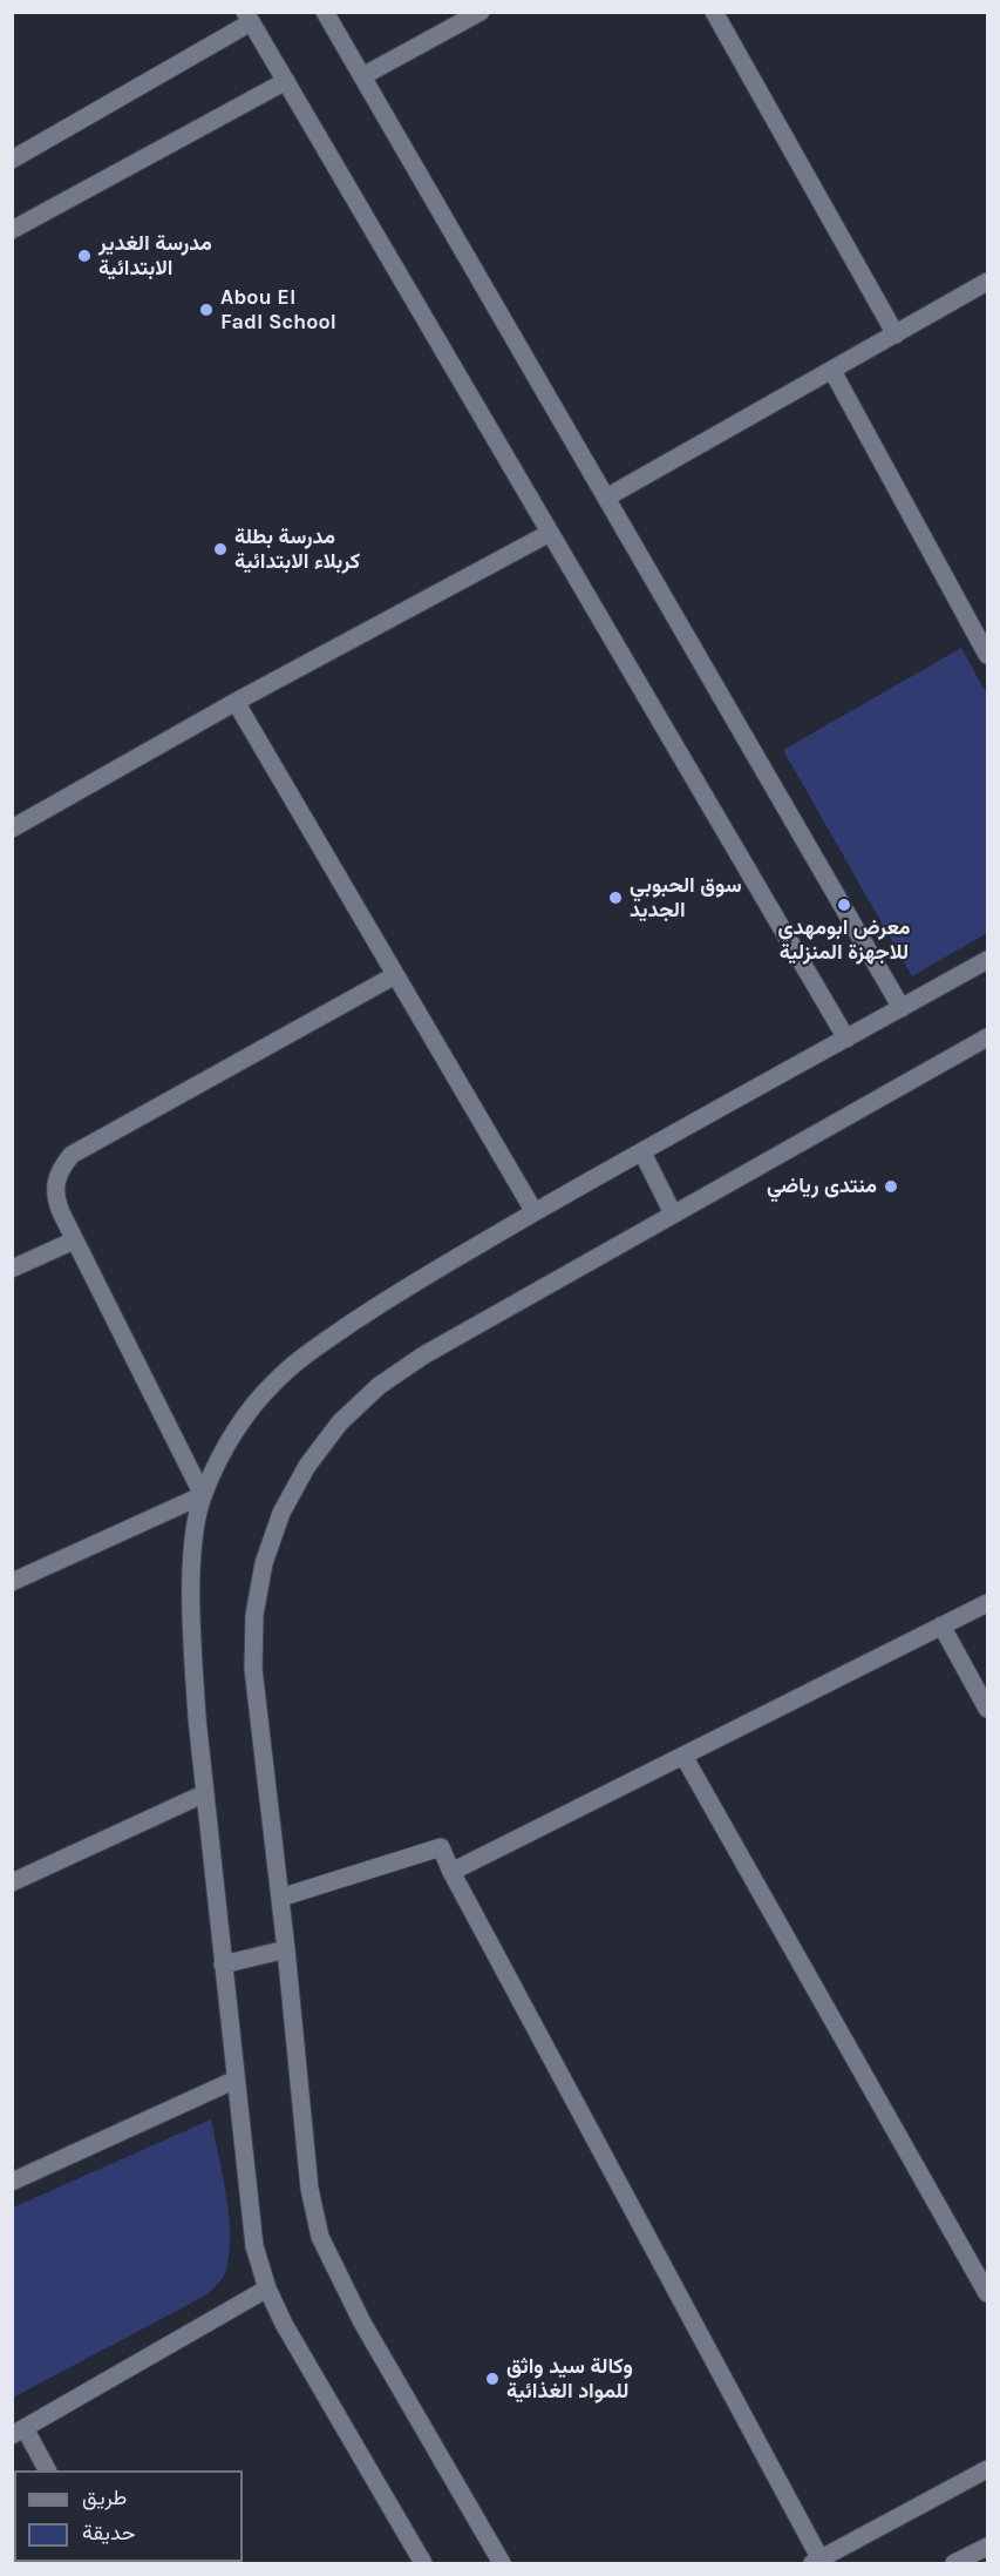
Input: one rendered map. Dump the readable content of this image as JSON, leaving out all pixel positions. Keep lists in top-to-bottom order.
{
  "places": [
    "مدرسة الغدير الابتدائية",
    "Abou El Fadl School",
    "مدرسة بطلة كربلاء الابتدائية",
    "سوق الحبوبي الجديد",
    "معرض ابومهدي للاجهزة المنزلية",
    "منتدى رياضي",
    "وكالة سيد واثق للمواد الغذائية"
  ],
  "legend": ["طريق", "حديقة"]
}
